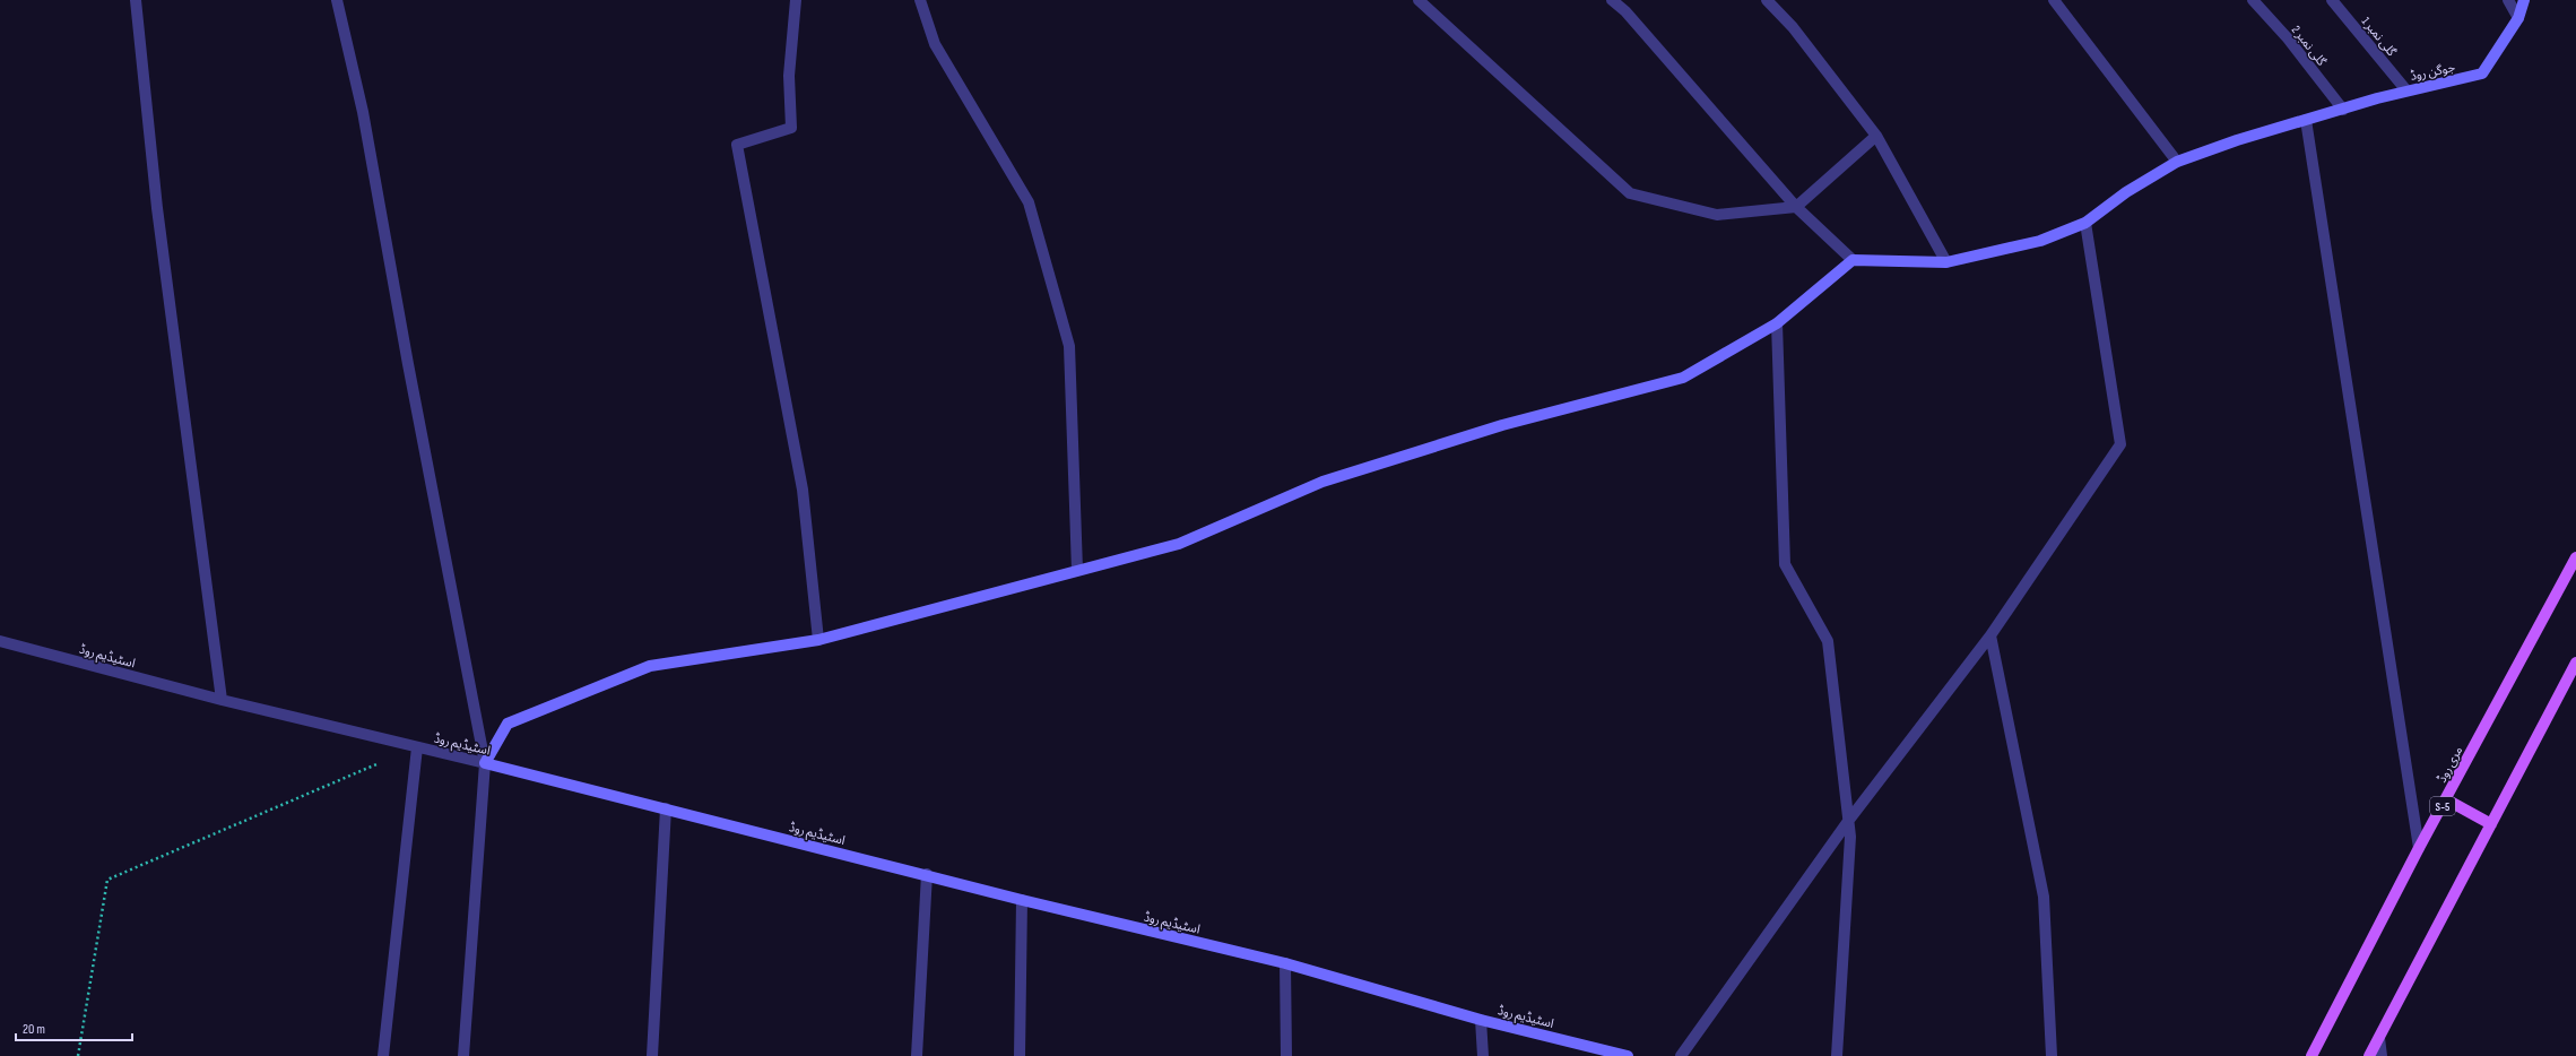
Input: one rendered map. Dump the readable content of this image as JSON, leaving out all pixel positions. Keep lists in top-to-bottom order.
{
  "streets": {
    "main road": ["مری روڈ", "S-5"],
    "street": [
      "گلی نمبر 1",
      "گلی نمبر 2",
      "جوگن روڈ",
      "اسٹیڈیم روڈ"
    ]
  },
  "crossings": [
    ["گلی نمبر 1", "جوگن روڈ"],
    ["گلی نمبر 2", "جوگن روڈ"]
  ],
  "scale_bar": "20 m"
}
